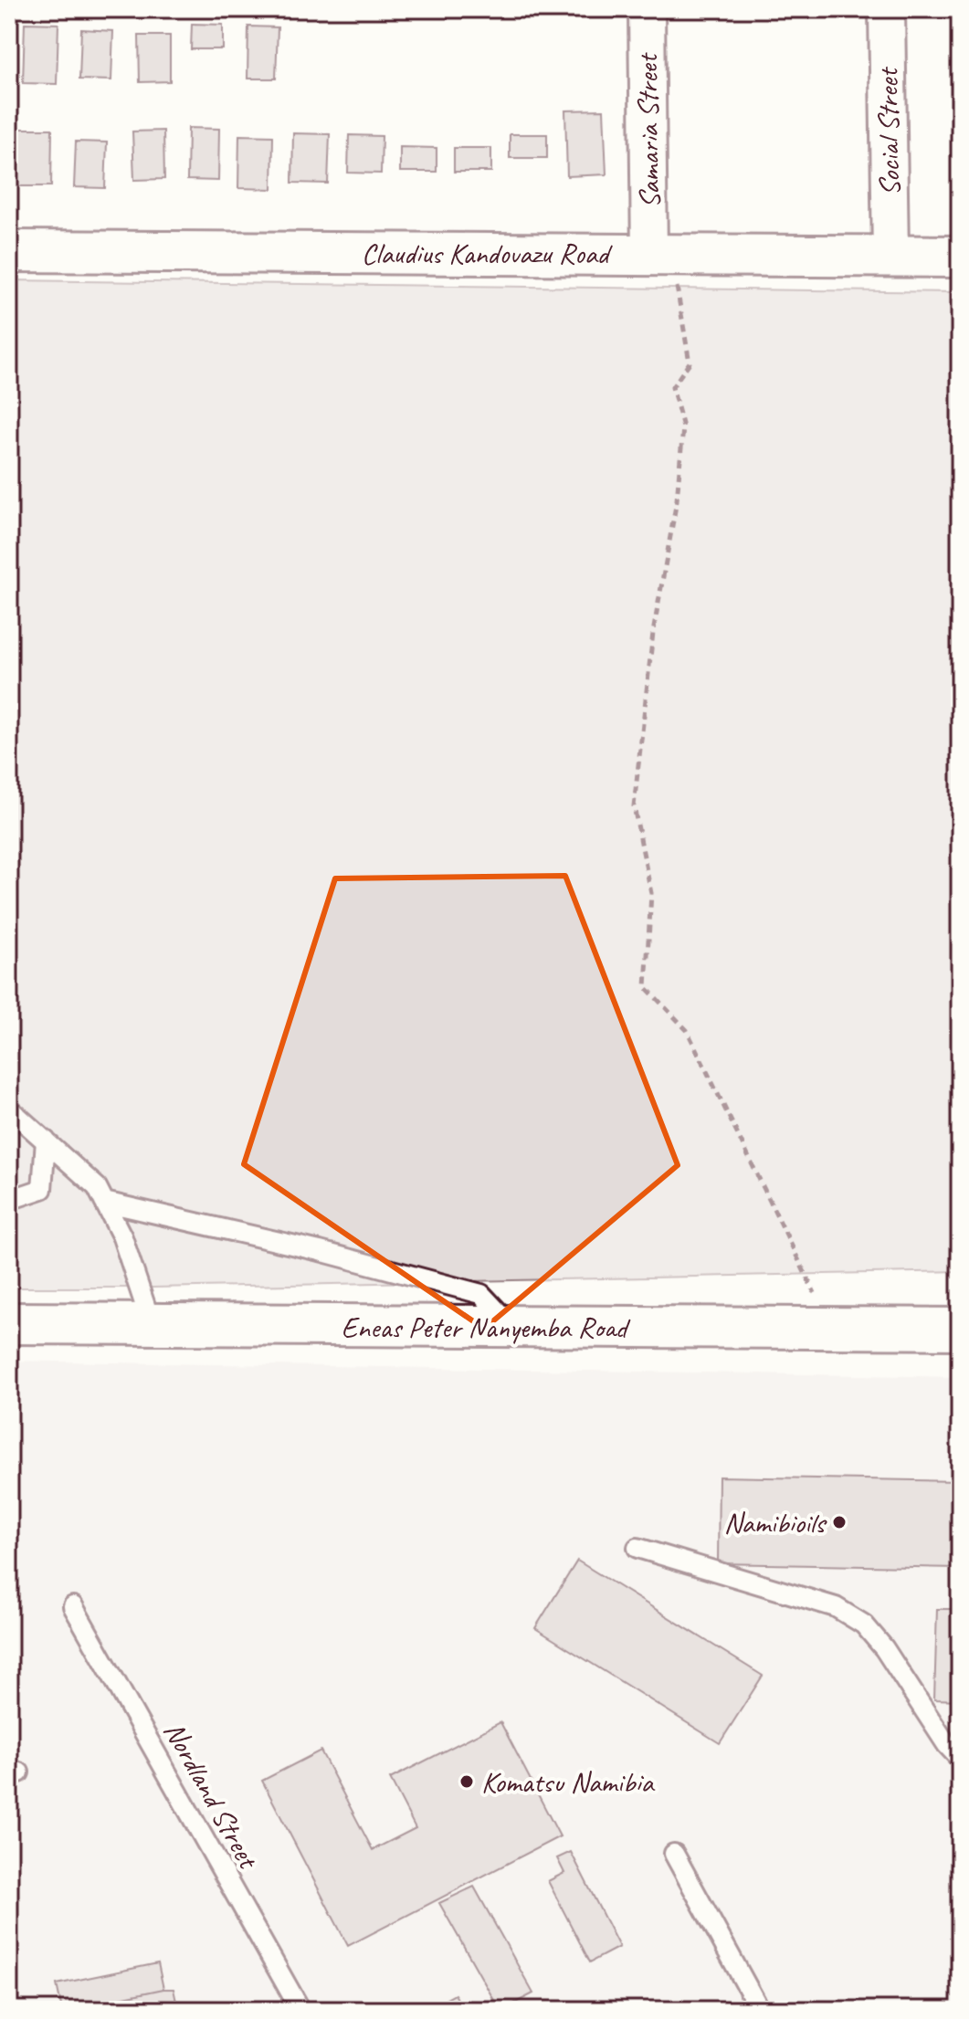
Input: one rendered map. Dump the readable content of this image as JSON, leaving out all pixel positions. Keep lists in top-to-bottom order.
{
  "streets": {
    "main road": ["Claudius Kandovazu Road", "Eneas Peter Nanyemba Road"],
    "street": ["Samaria Street", "Social Street"],
    "lane": ["Nordland Street"]
  },
  "crossings": [
    ["Samaria Street", "Claudius Kandovazu Road"],
    ["Social Street", "Claudius Kandovazu Road"]
  ],
  "places": ["Namibioils", "Komatsu Namibia"]
}
